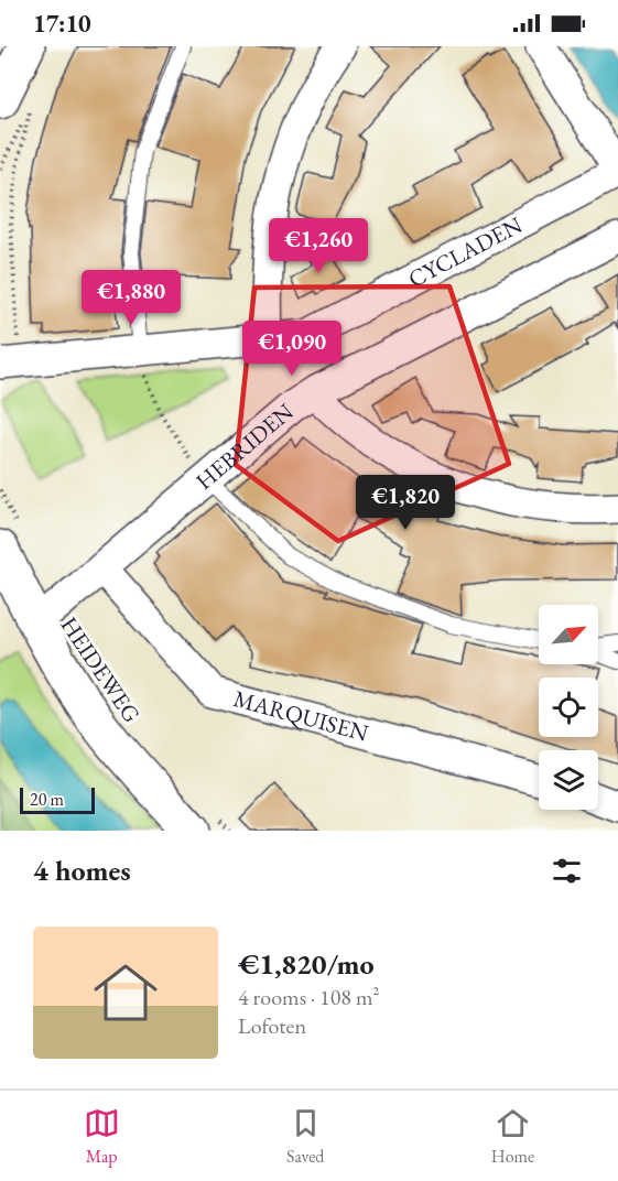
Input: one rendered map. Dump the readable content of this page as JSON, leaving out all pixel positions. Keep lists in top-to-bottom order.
{
  "streets": {
    "street": [
      "CYCLADEN",
      "HEBRIDEN",
      "HEIDEWEG",
      "MARQUISEN"
    ]
  },
  "crossings": [
    ["HEBRIDEN", "HEIDEWEG"],
    ["HEBRIDEN", "MARQUISEN"]
  ],
  "scale_bar": "20 m",
  "north": "top right",
  "page": {
    "status": "17:10",
    "price": [
      "€1,260",
      "€1,880",
      "€1,090",
      "€1,820"
    ],
    "scale": "20 m",
    "heading": "4 homes",
    "list": [
      {
        "name": "€1,820/mo",
        "note": "4 rooms · 108 m² · Lofoten"
      }
    ],
    "tabs": ["Map", "Saved", "Home"]
  }
}
